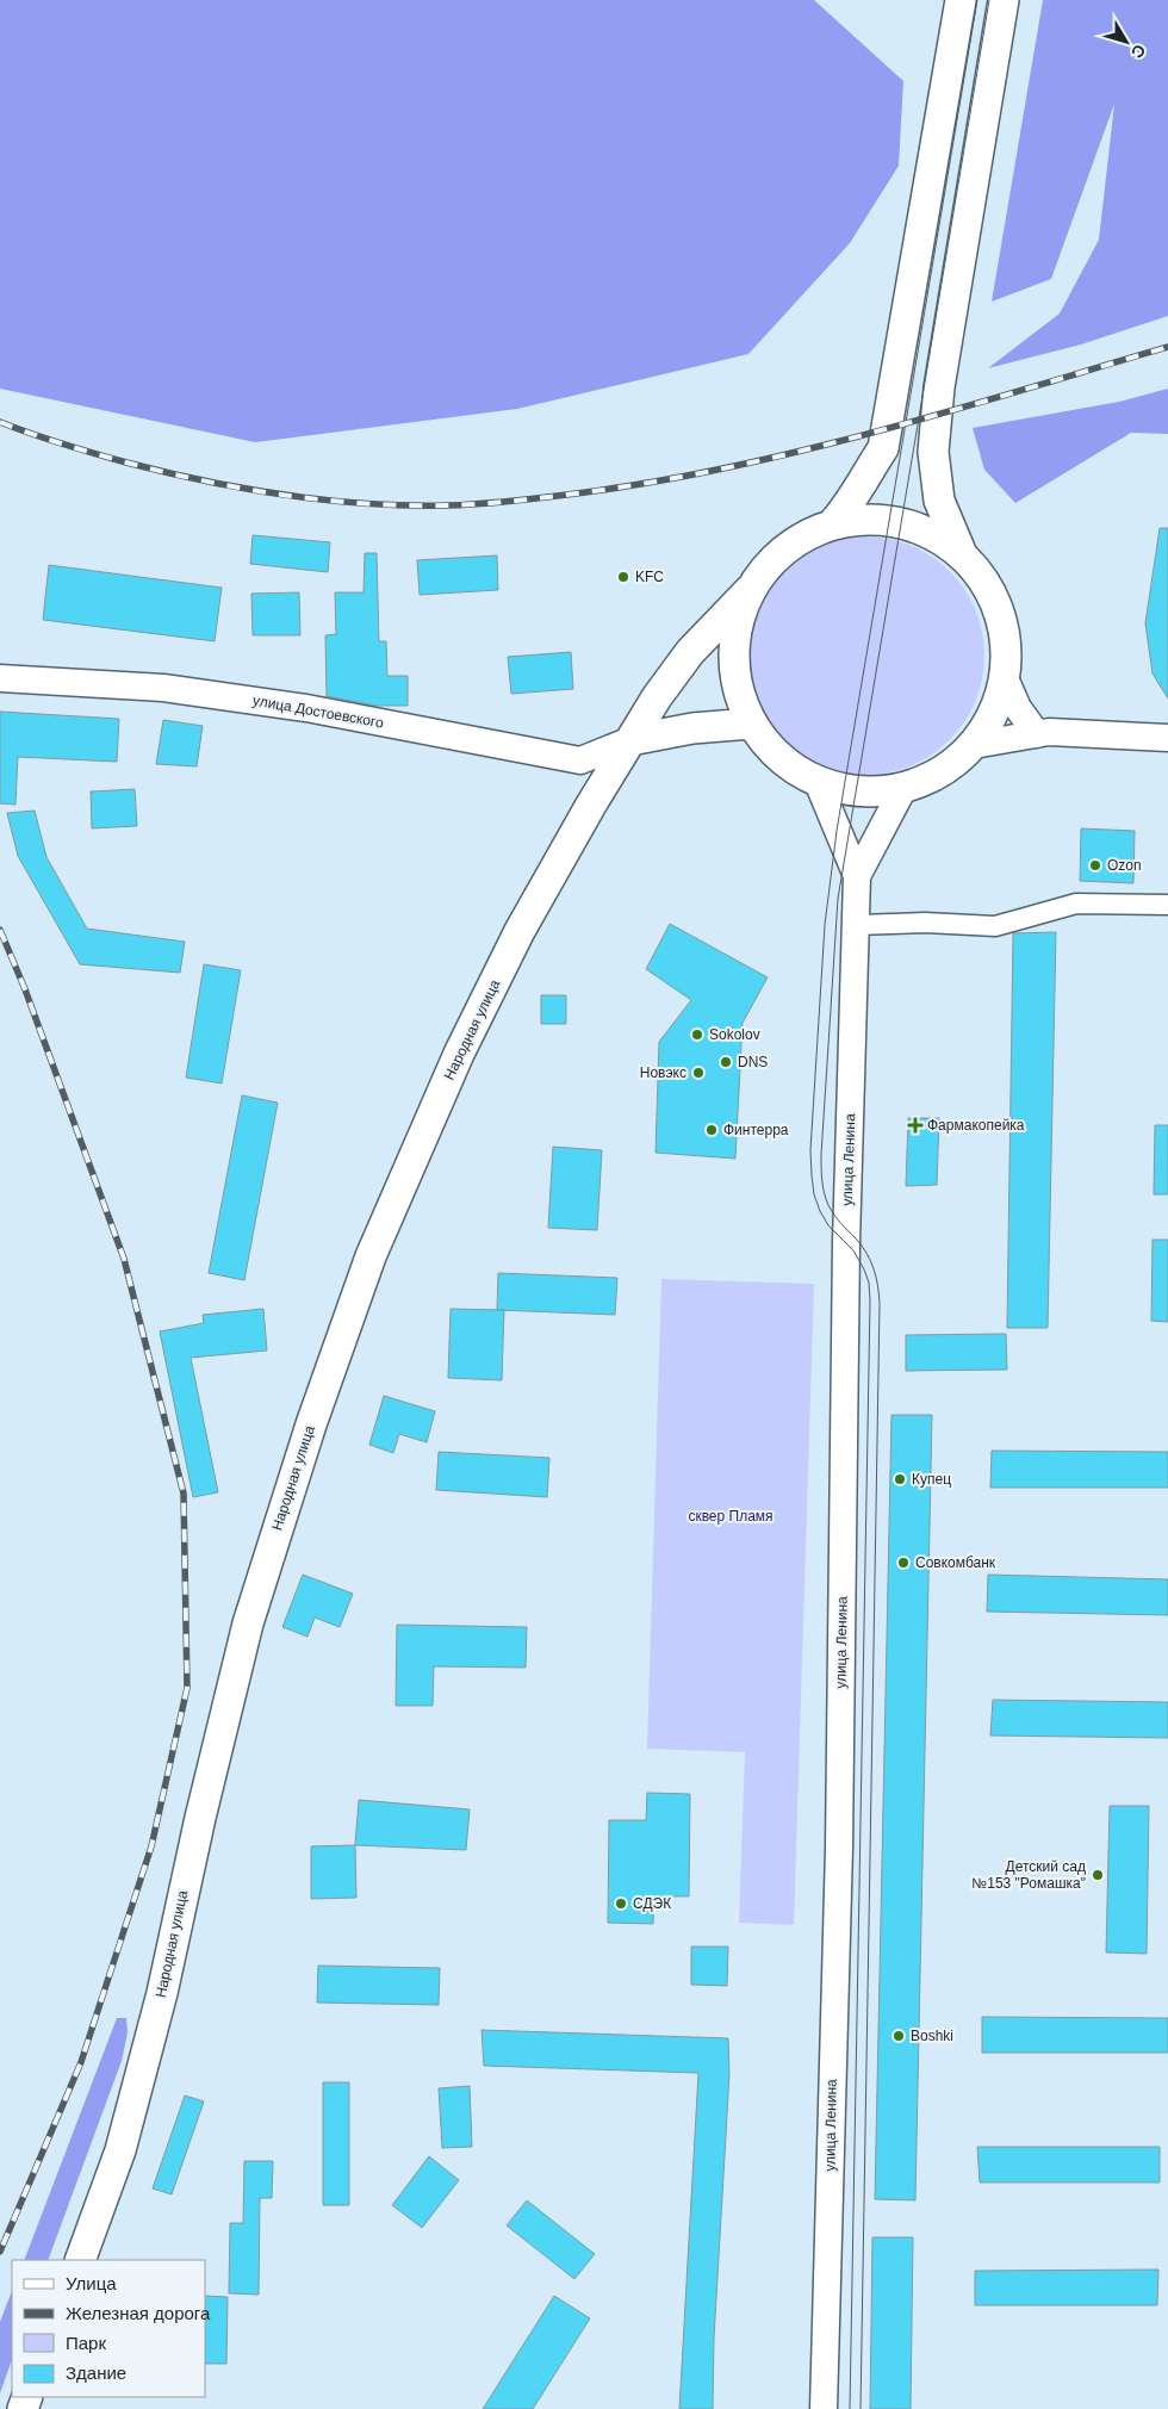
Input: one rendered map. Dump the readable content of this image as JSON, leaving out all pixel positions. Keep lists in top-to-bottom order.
{
  "streets": {
    "main road": ["улица Достоевского", "Народная улица", "улица Ленина"]
  },
  "crossings": [
    ["улица Достоевского", "Народная улица"]
  ],
  "parks": ["сквер Пламя"],
  "places": {
    "other": [
      "KFC",
      "Ozon",
      "Sokolov",
      "DNS",
      "Новэкс",
      "Финтерра",
      "Купец",
      "Совкомбанк",
      "Детский сад №153 \"Ромашка\"",
      "СДЭК",
      "Boshki"
    ],
    "health": ["Фармакопейка"]
  },
  "legend": [
    "Улица",
    "Железная дорога",
    "Парк",
    "Здание"
  ],
  "north": "bottom right"
}
